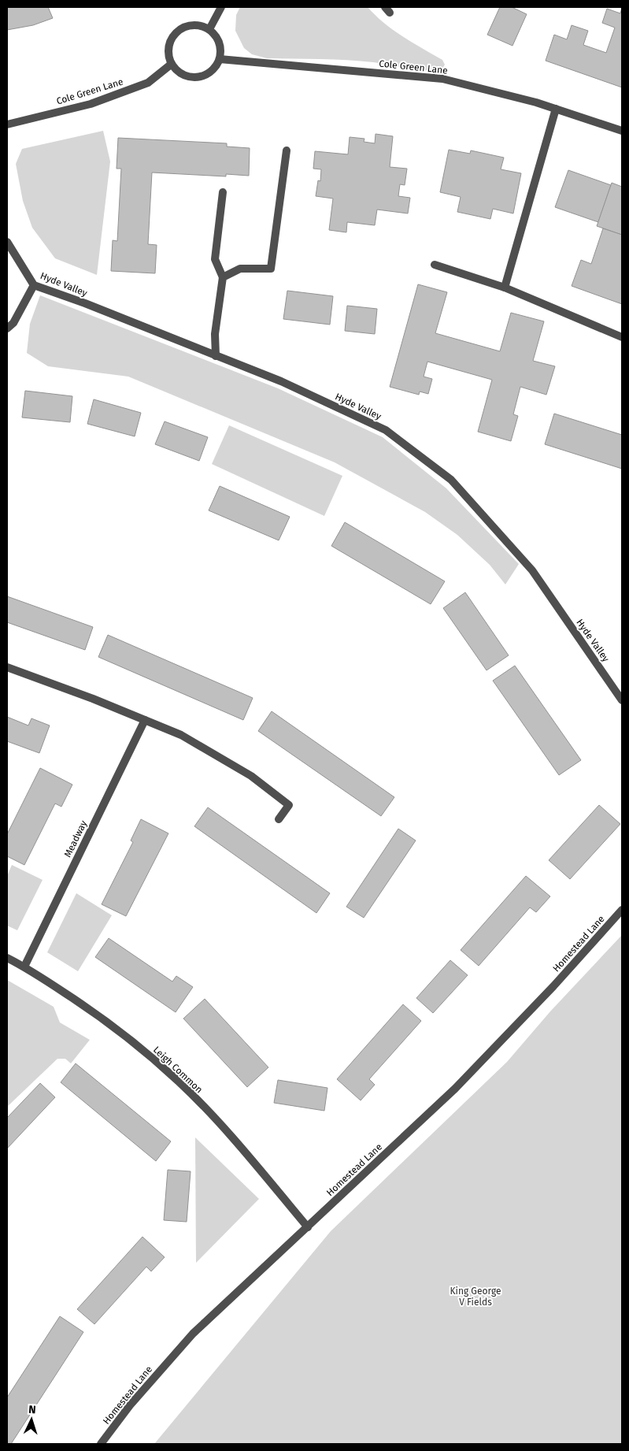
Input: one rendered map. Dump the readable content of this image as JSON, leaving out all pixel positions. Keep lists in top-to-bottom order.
{
  "streets": {
    "street": [
      "Cole Green Lane",
      "Hyde Valley",
      "Meadway",
      "Homestead Lane",
      "Leigh Common"
    ]
  },
  "crossings": [
    ["Meadway", "Leigh Common"],
    ["Homestead Lane", "Leigh Common"]
  ],
  "parks": ["King George V Fields"],
  "north": "top"
}
